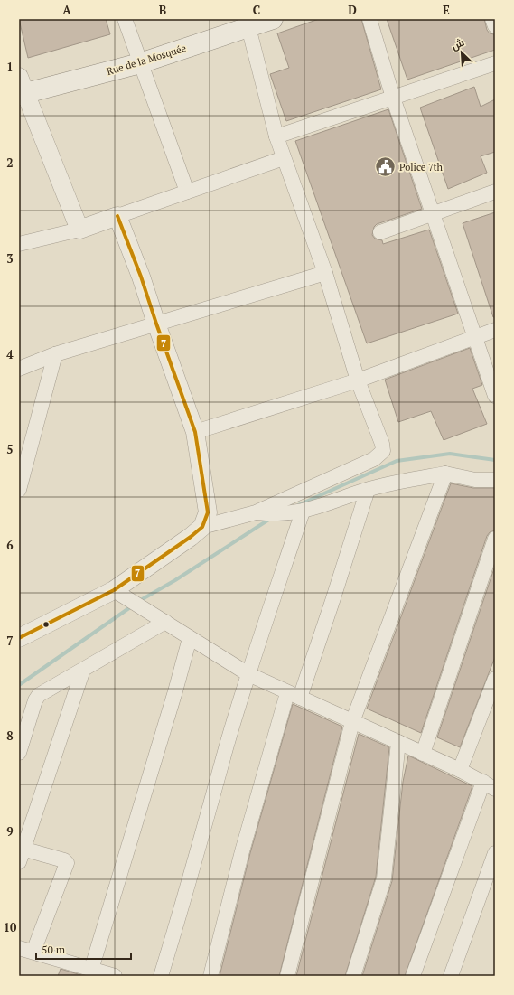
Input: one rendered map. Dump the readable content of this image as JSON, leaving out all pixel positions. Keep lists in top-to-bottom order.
{
  "streets": {
    "main road": ["Rue de la Mosquée"]
  },
  "places": {
    "public building": ["Police 7th"]
  },
  "lines": ["transit line 7"],
  "scale_bar": "50 m",
  "north": "top left",
  "grid": {
    "columns": [
      "A",
      "B",
      "C",
      "D",
      "E"
    ],
    "rows": [
      "1",
      "2",
      "3",
      "4",
      "5",
      "6",
      "7",
      "8",
      "9",
      "10"
    ]
  }
}
